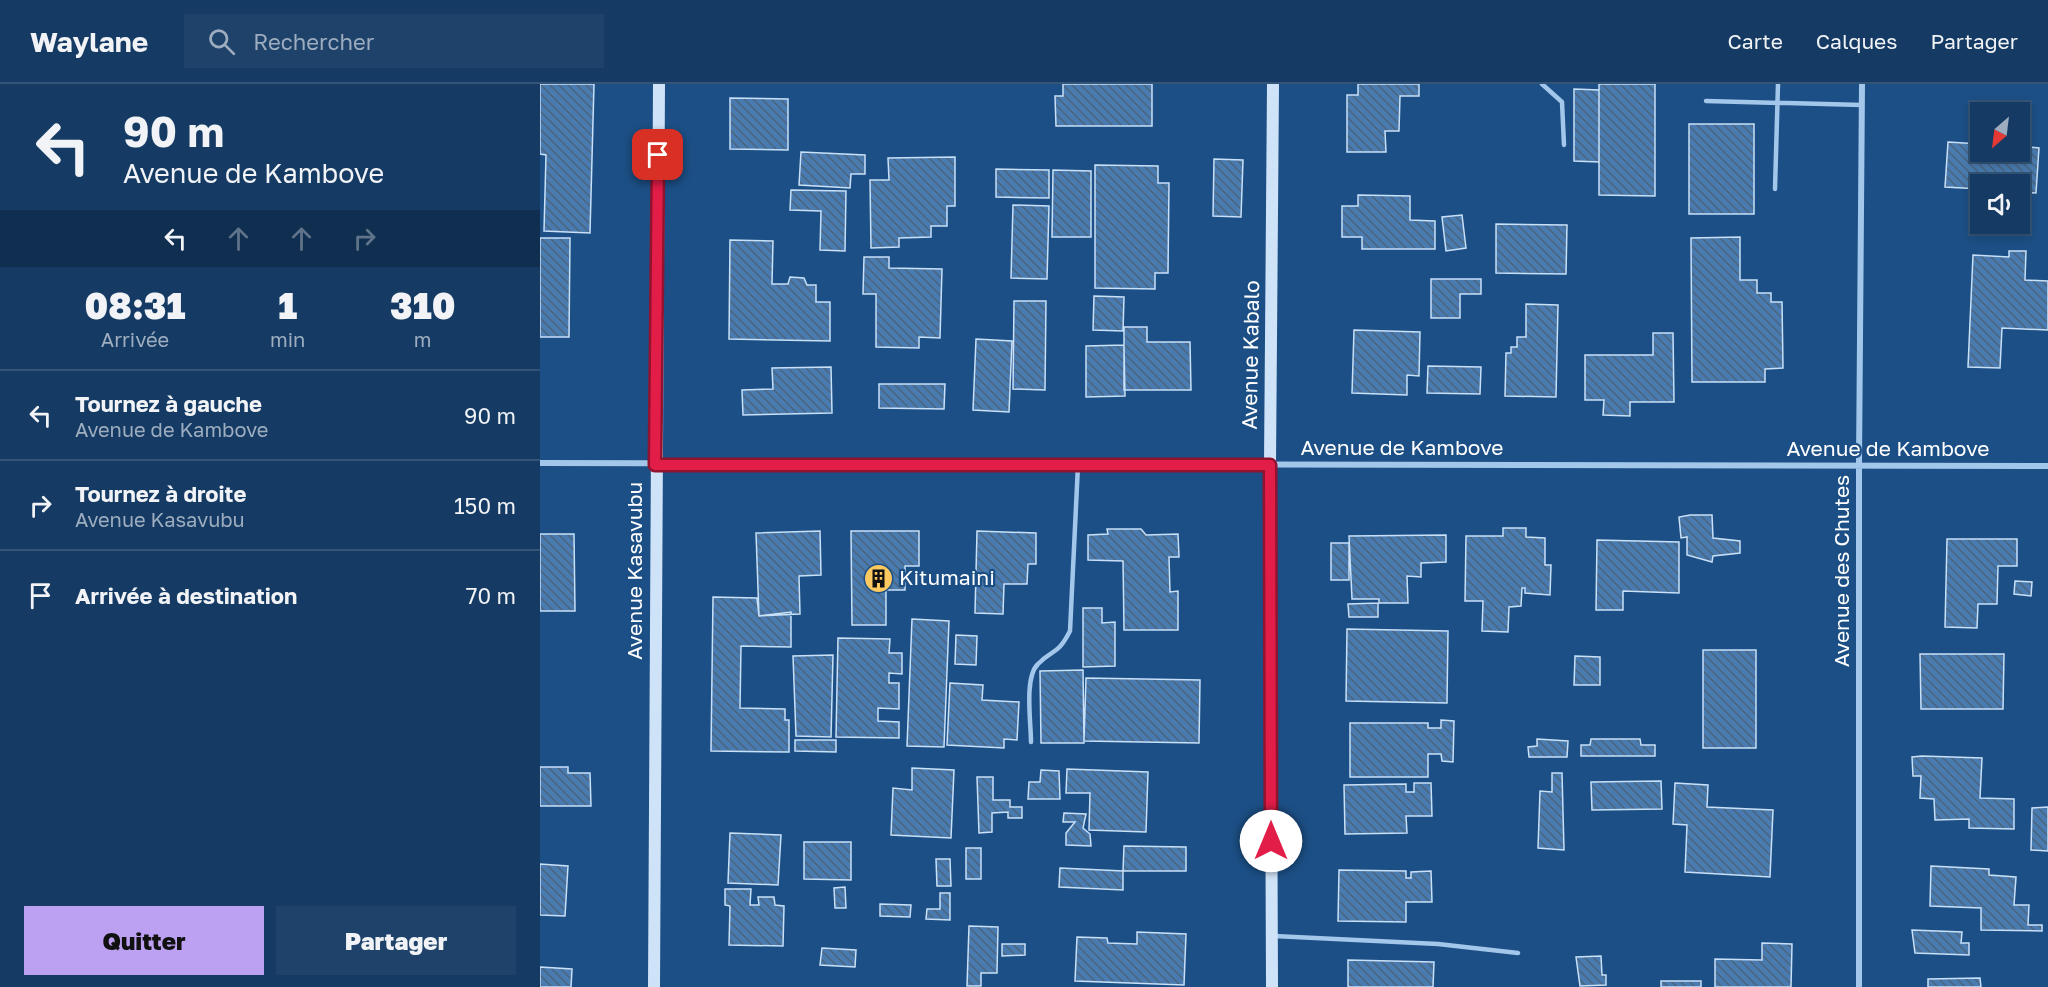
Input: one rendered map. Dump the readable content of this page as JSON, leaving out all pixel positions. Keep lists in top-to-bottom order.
{
  "streets": {
    "main road": ["Avenue Kabalo", "Avenue Kasavubu"],
    "street": ["Avenue de Kambove", "Avenue des Chutes"]
  },
  "crossings": [
    ["Avenue Kabalo", "Avenue de Kambove"],
    ["Avenue de Kambove", "Avenue Kasavubu"],
    ["Avenue de Kambove", "Avenue des Chutes"]
  ],
  "places": {
    "building": ["Kitumaini"]
  },
  "north": "bottom left",
  "page": {
    "header": "Waylane",
    "search": "Rechercher",
    "nav": ["Carte", "Calques", "Partager"],
    "turn": ["90 m", "Avenue de Kambove"],
    "eta": [
      "08:31",
      "Arrivée",
      "1",
      "min",
      "310",
      "m"
    ],
    "list": [
      {
        "name": "Tournez à gauche",
        "note": "Avenue de Kambove",
        "value": "90 m"
      },
      {
        "name": "Tournez à droite",
        "note": "Avenue Kasavubu",
        "value": "150 m"
      },
      {
        "name": "Arrivée à destination",
        "value": "70 m"
      }
    ],
    "buttons": ["Quitter", "Partager"]
  }
}
